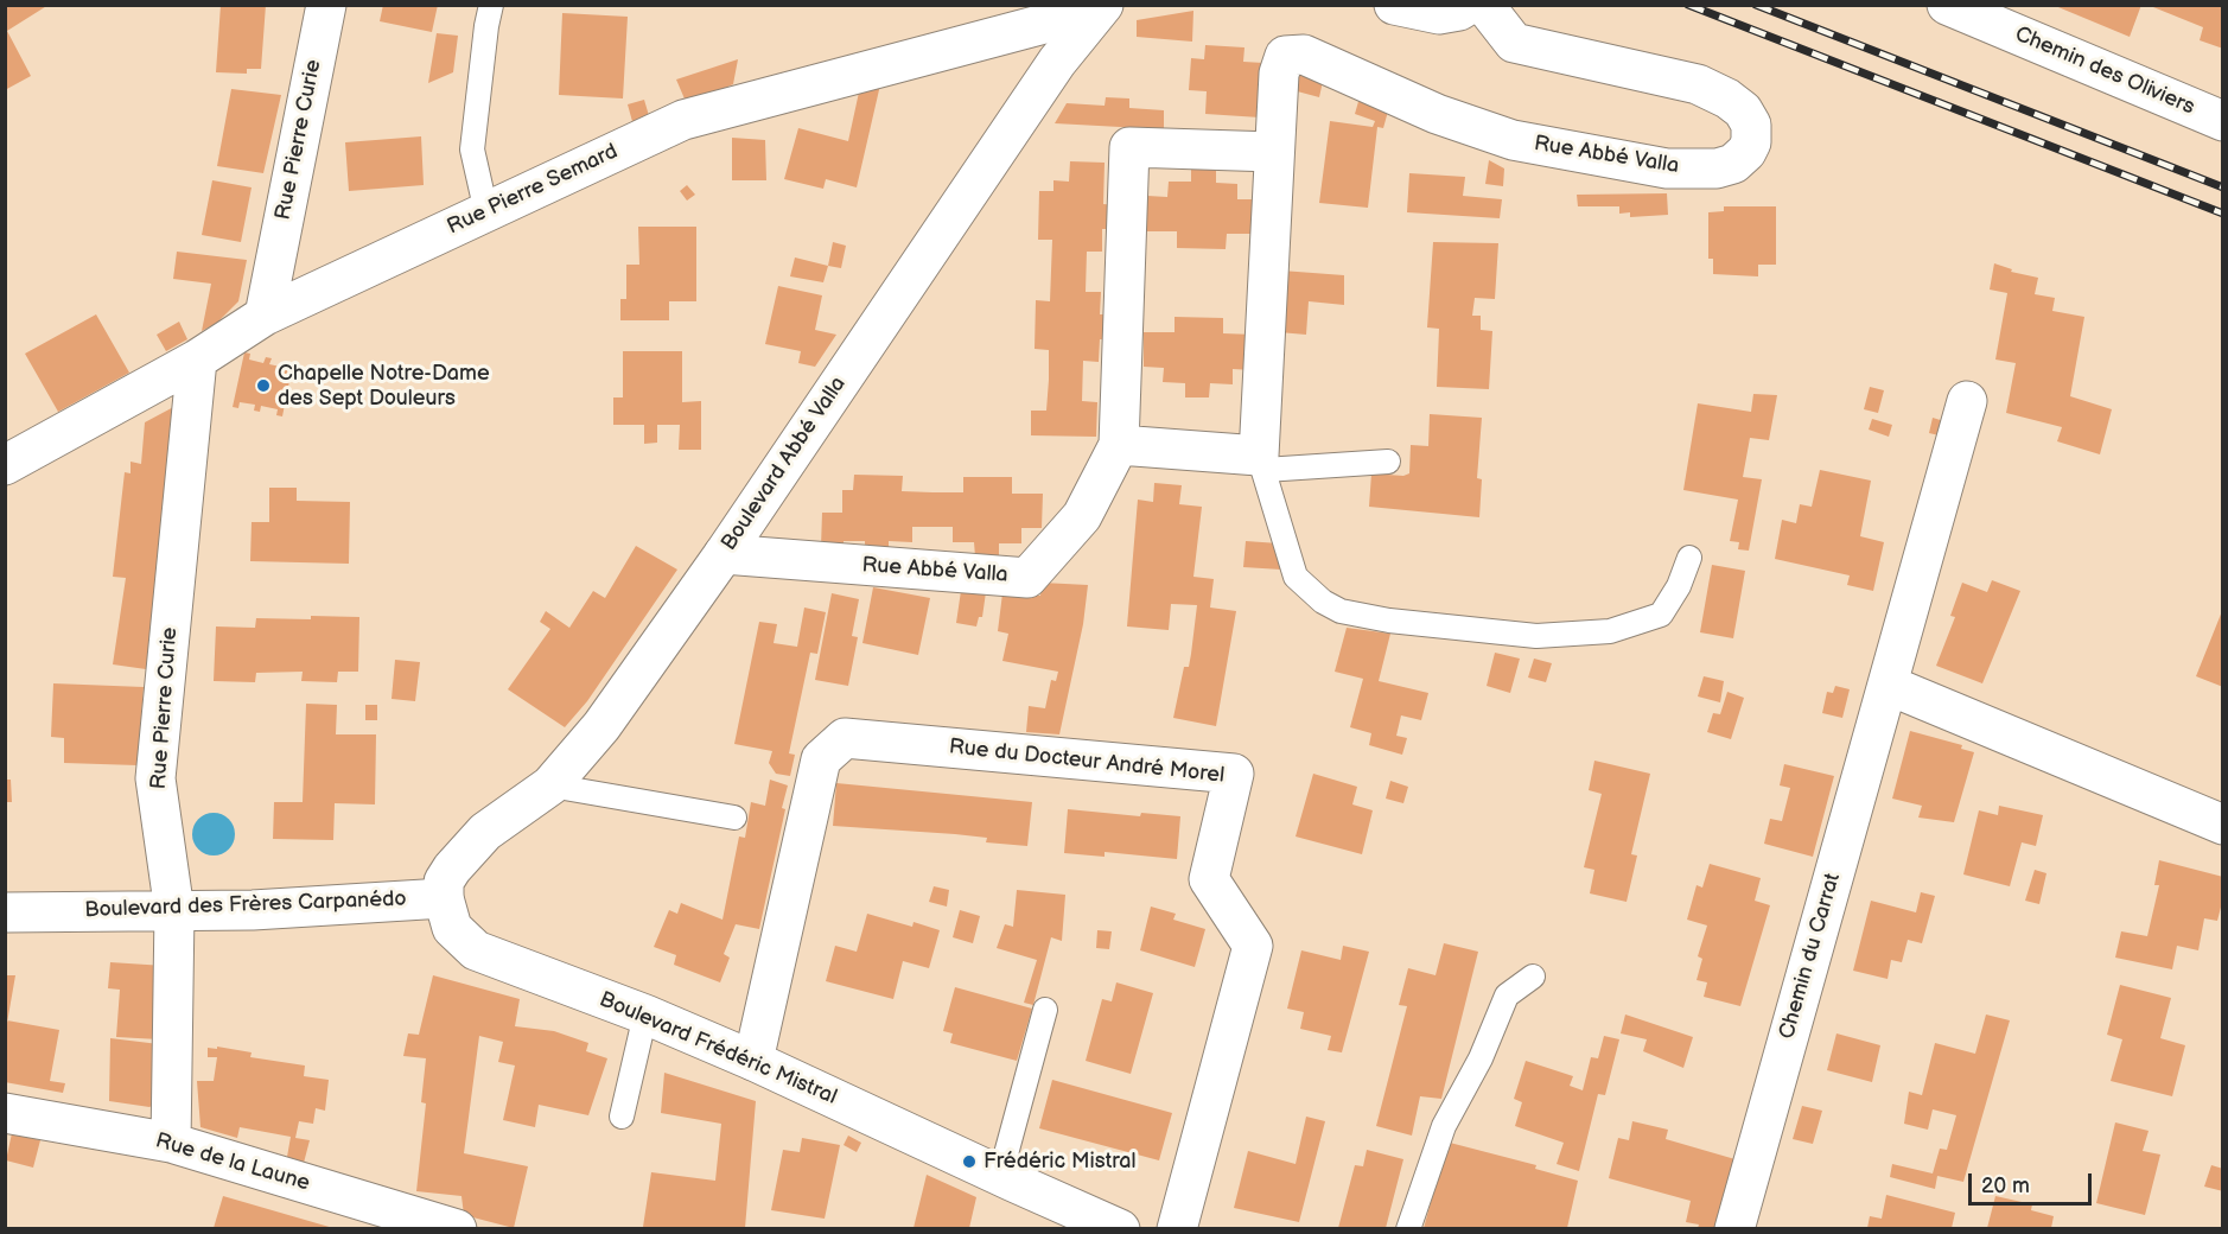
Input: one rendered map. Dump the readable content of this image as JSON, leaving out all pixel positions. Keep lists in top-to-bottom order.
{
  "streets": {
    "street": [
      "Chemin des Oliviers",
      "Rue Pierre Curie",
      "Rue Abbé Valla",
      "Rue Pierre Semard",
      "Boulevard Abbé Valla",
      "Rue du Docteur André Morel",
      "Boulevard des Frères Carpanédo",
      "Chemin du Carrat",
      "Boulevard Frédéric Mistral",
      "Rue de la Laune"
    ]
  },
  "crossings": [
    ["Rue Pierre Curie", "Rue Pierre Semard"],
    ["Rue Pierre Curie", "Boulevard des Frères Carpanédo"],
    ["Rue Pierre Curie", "Rue de la Laune"],
    ["Rue Abbé Valla", "Boulevard Abbé Valla"],
    ["Rue Pierre Semard", "Boulevard Abbé Valla"],
    ["Boulevard Abbé Valla", "Boulevard des Frères Carpanédo"],
    ["Boulevard Abbé Valla", "Boulevard Frédéric Mistral"],
    ["Rue du Docteur André Morel", "Boulevard Frédéric Mistral"],
    ["Boulevard des Frères Carpanédo", "Boulevard Frédéric Mistral"]
  ],
  "places": ["Chapelle Notre-Dame des Sept Douleurs", "Frédéric Mistral"],
  "scale_bar": "20 m"
}
